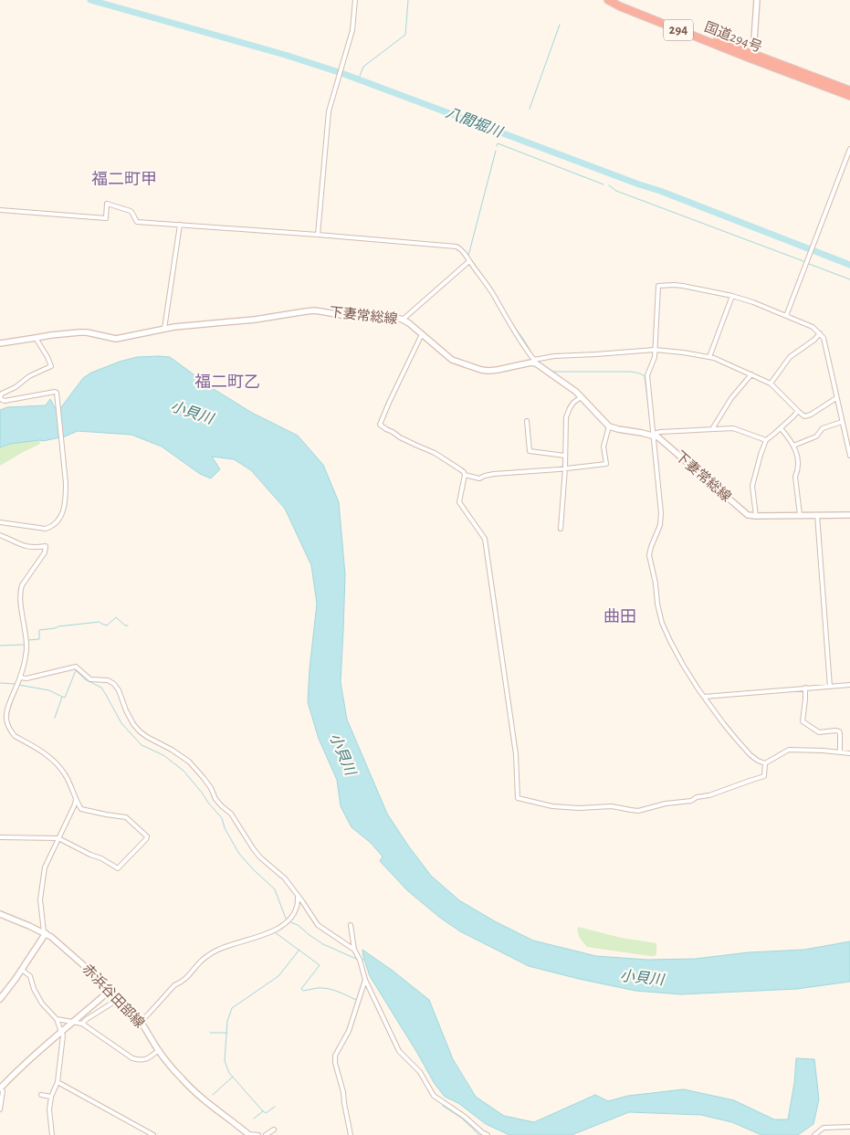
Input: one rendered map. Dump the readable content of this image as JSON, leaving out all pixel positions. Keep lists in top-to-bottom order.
{
  "streets": {
    "highway": ["294", "国道294号"],
    "main road": ["下妻常総線", "赤浜谷田部線"]
  },
  "districts": ["福二町甲", "福二町乙", "曲田"],
  "water": ["八間堀川", "小貝川"]
}
